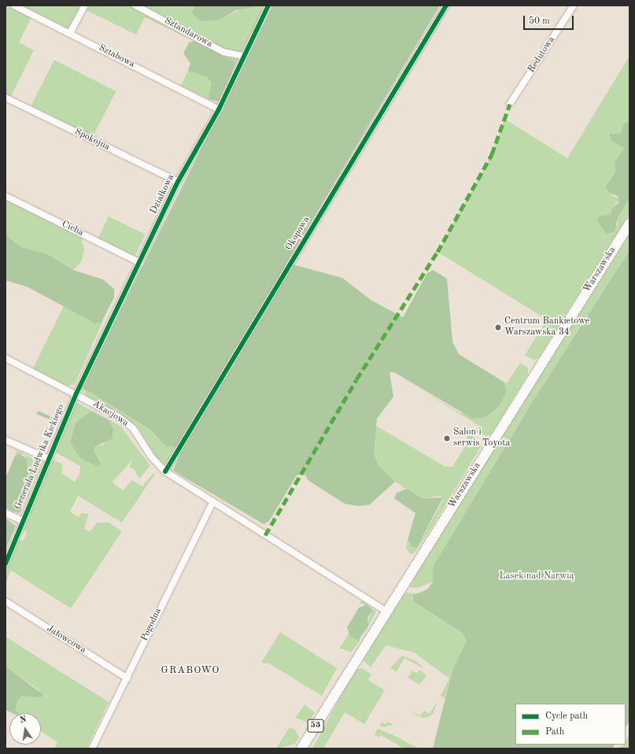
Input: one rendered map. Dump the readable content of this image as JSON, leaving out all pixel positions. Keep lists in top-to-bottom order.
{
  "streets": {
    "main road": ["Warszawska", "53"],
    "street": [
      "Sztandarowa",
      "Redutowa",
      "Sztabowa",
      "Spokojna",
      "Działkowa",
      "Cicha",
      "Okopowa",
      "Akacjowa",
      "Generała Ludwika Kickiego",
      "Pogodna",
      "Jałowcowa"
    ]
  },
  "crossings": [
    ["Sztandarowa", "Działkowa"],
    ["Sztabowa", "Działkowa"],
    ["Spokojna", "Działkowa"],
    ["Działkowa", "Cicha"],
    ["Działkowa", "Akacjowa"],
    ["Działkowa", "Generała Ludwika Kickiego"],
    ["Okopowa", "Akacjowa"],
    ["Warszawska", "Akacjowa"],
    ["Akacjowa", "Generała Ludwika Kickiego"],
    ["Akacjowa", "Pogodna"],
    ["Pogodna", "Jałowcowa"]
  ],
  "districts": ["GRABOWO"],
  "parks": ["Lasek nad Narwią"],
  "places": ["Centrum Bankietowe Warszawska 34", "Salon i serwis Toyota"],
  "legend": ["Cycle path", "Path"],
  "scale_bar": "50 m",
  "north": "top"
}
